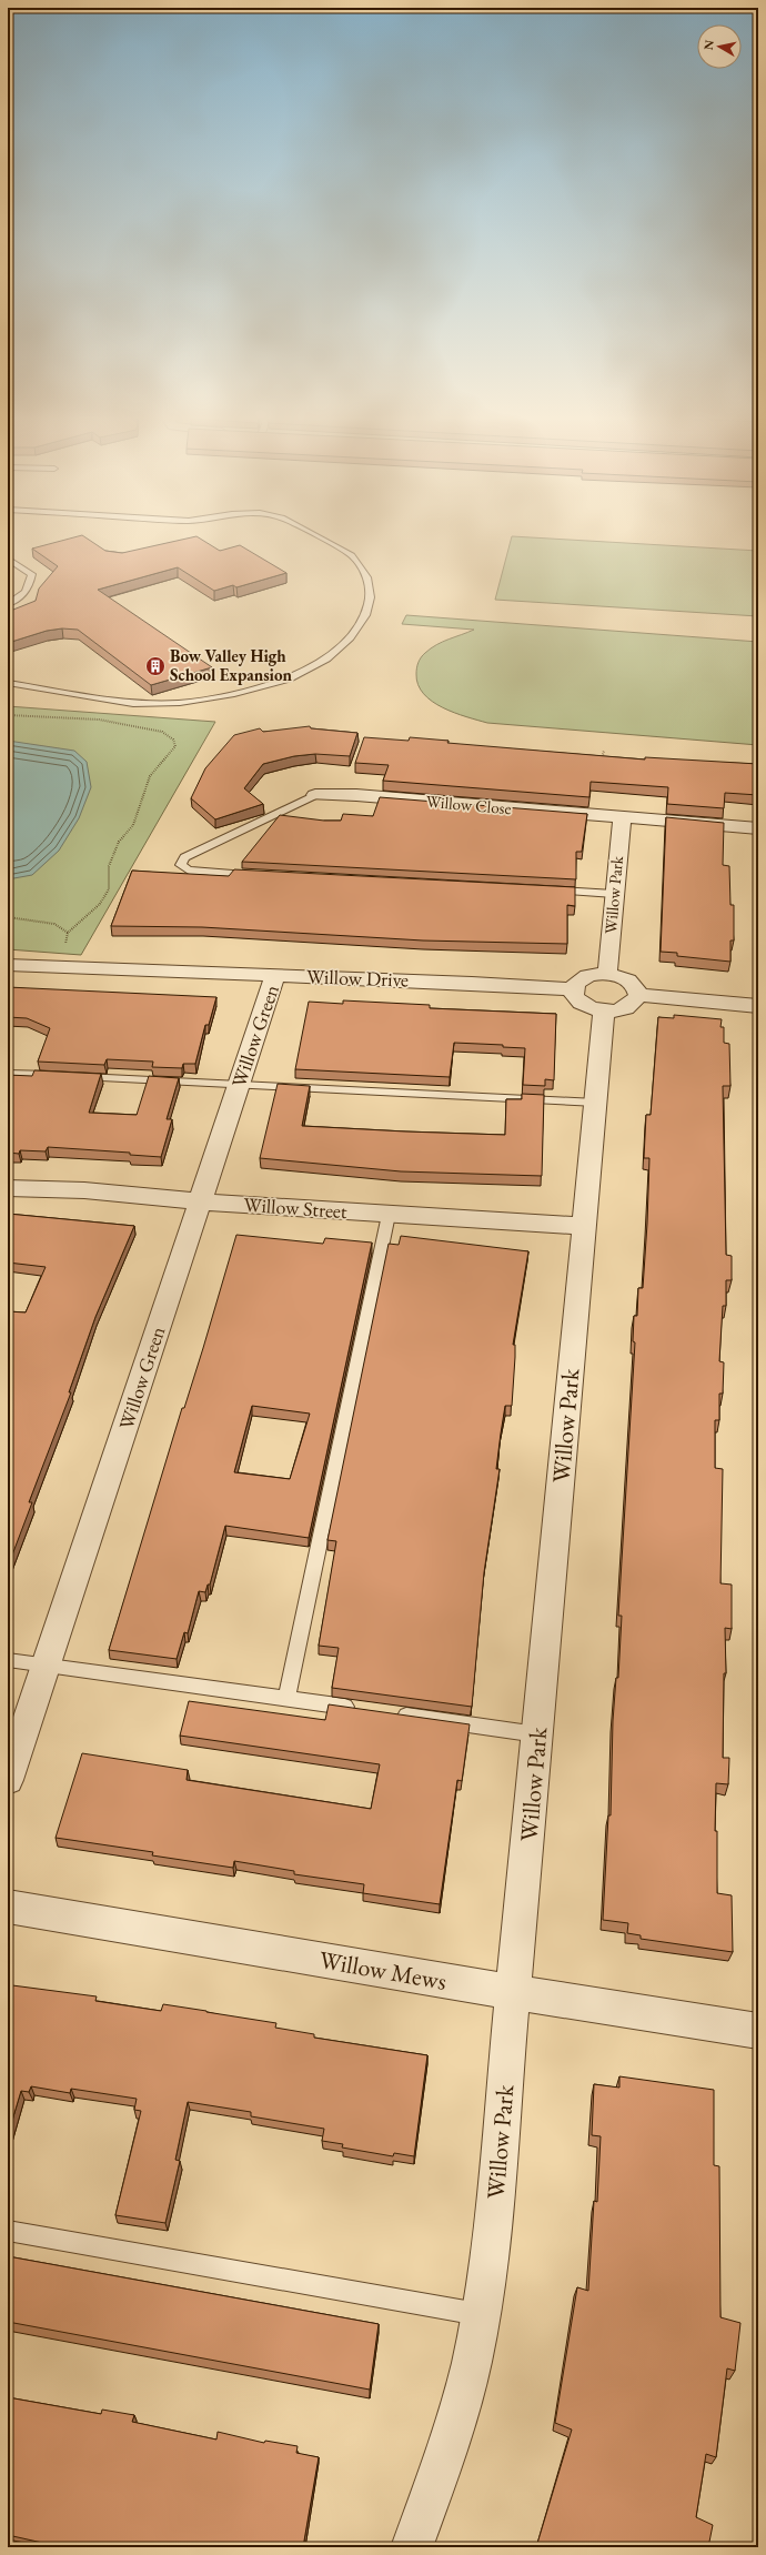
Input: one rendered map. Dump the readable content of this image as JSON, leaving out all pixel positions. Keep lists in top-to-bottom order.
{
  "streets": {
    "street": [
      "Willow Close",
      "Willow Park",
      "Willow Drive",
      "Willow Green",
      "Willow Street",
      "Willow Mews"
    ]
  },
  "crossings": [
    ["Willow Close", "Willow Park"],
    ["Willow Park", "Willow Drive"],
    ["Willow Park", "Willow Street"],
    ["Willow Park", "Willow Mews"],
    ["Willow Drive", "Willow Green"],
    ["Willow Green", "Willow Street"]
  ],
  "places": {
    "building": ["Bow Valley High School Expansion"]
  },
  "north": "left"
}
